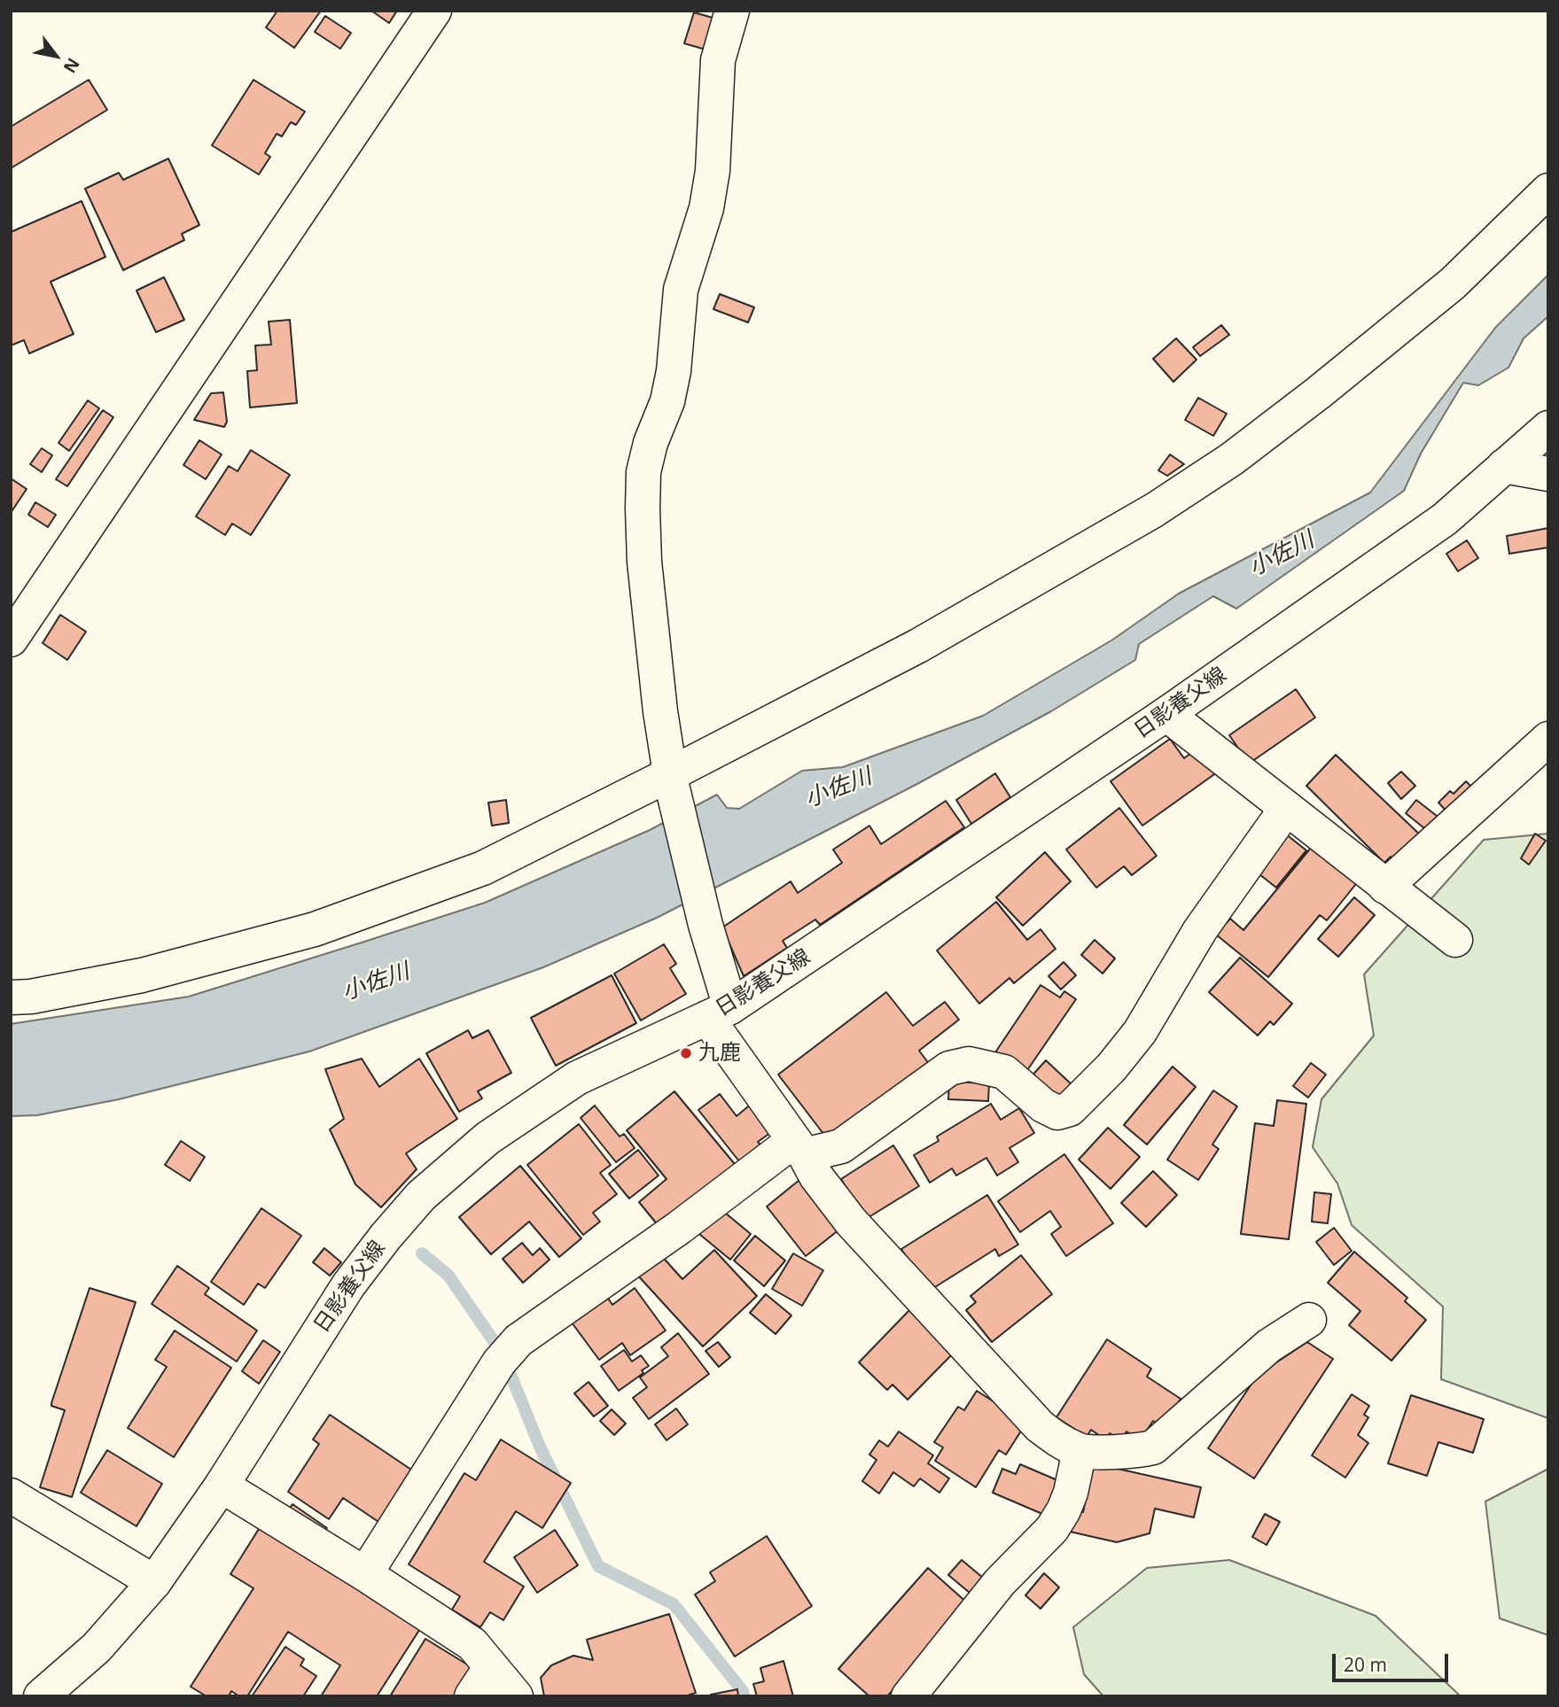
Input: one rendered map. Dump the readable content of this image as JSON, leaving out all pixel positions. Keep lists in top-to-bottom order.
{
  "streets": {
    "street": ["日影養父線"]
  },
  "water": ["小佐川"],
  "places": ["九鹿"],
  "scale_bar": "20 m",
  "north": "bottom right"
}
